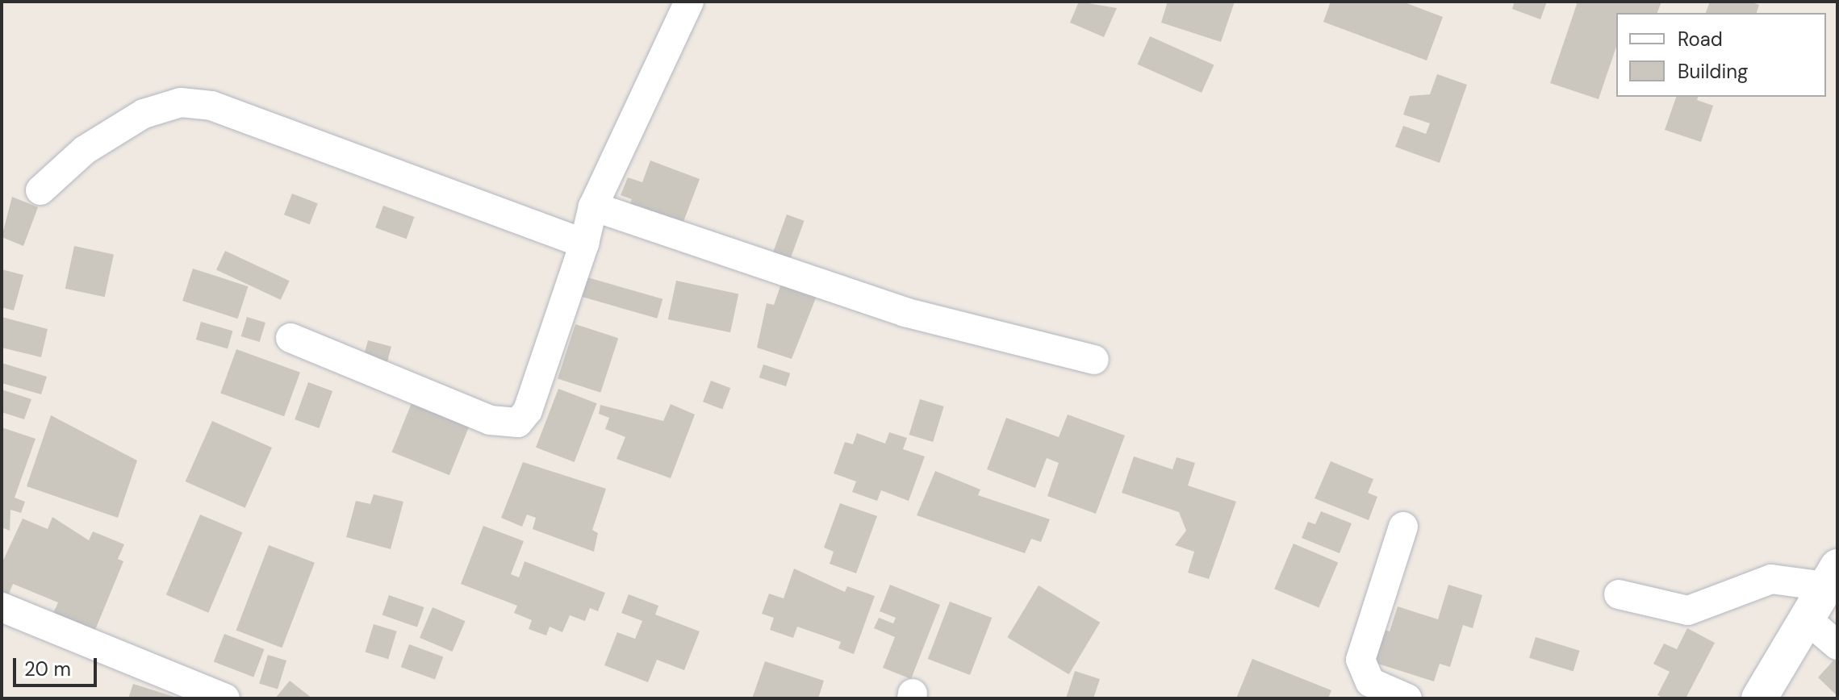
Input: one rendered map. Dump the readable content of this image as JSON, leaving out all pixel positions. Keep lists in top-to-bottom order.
{
  "legend": ["Road", "Building"],
  "scale_bar": "20 m"
}
